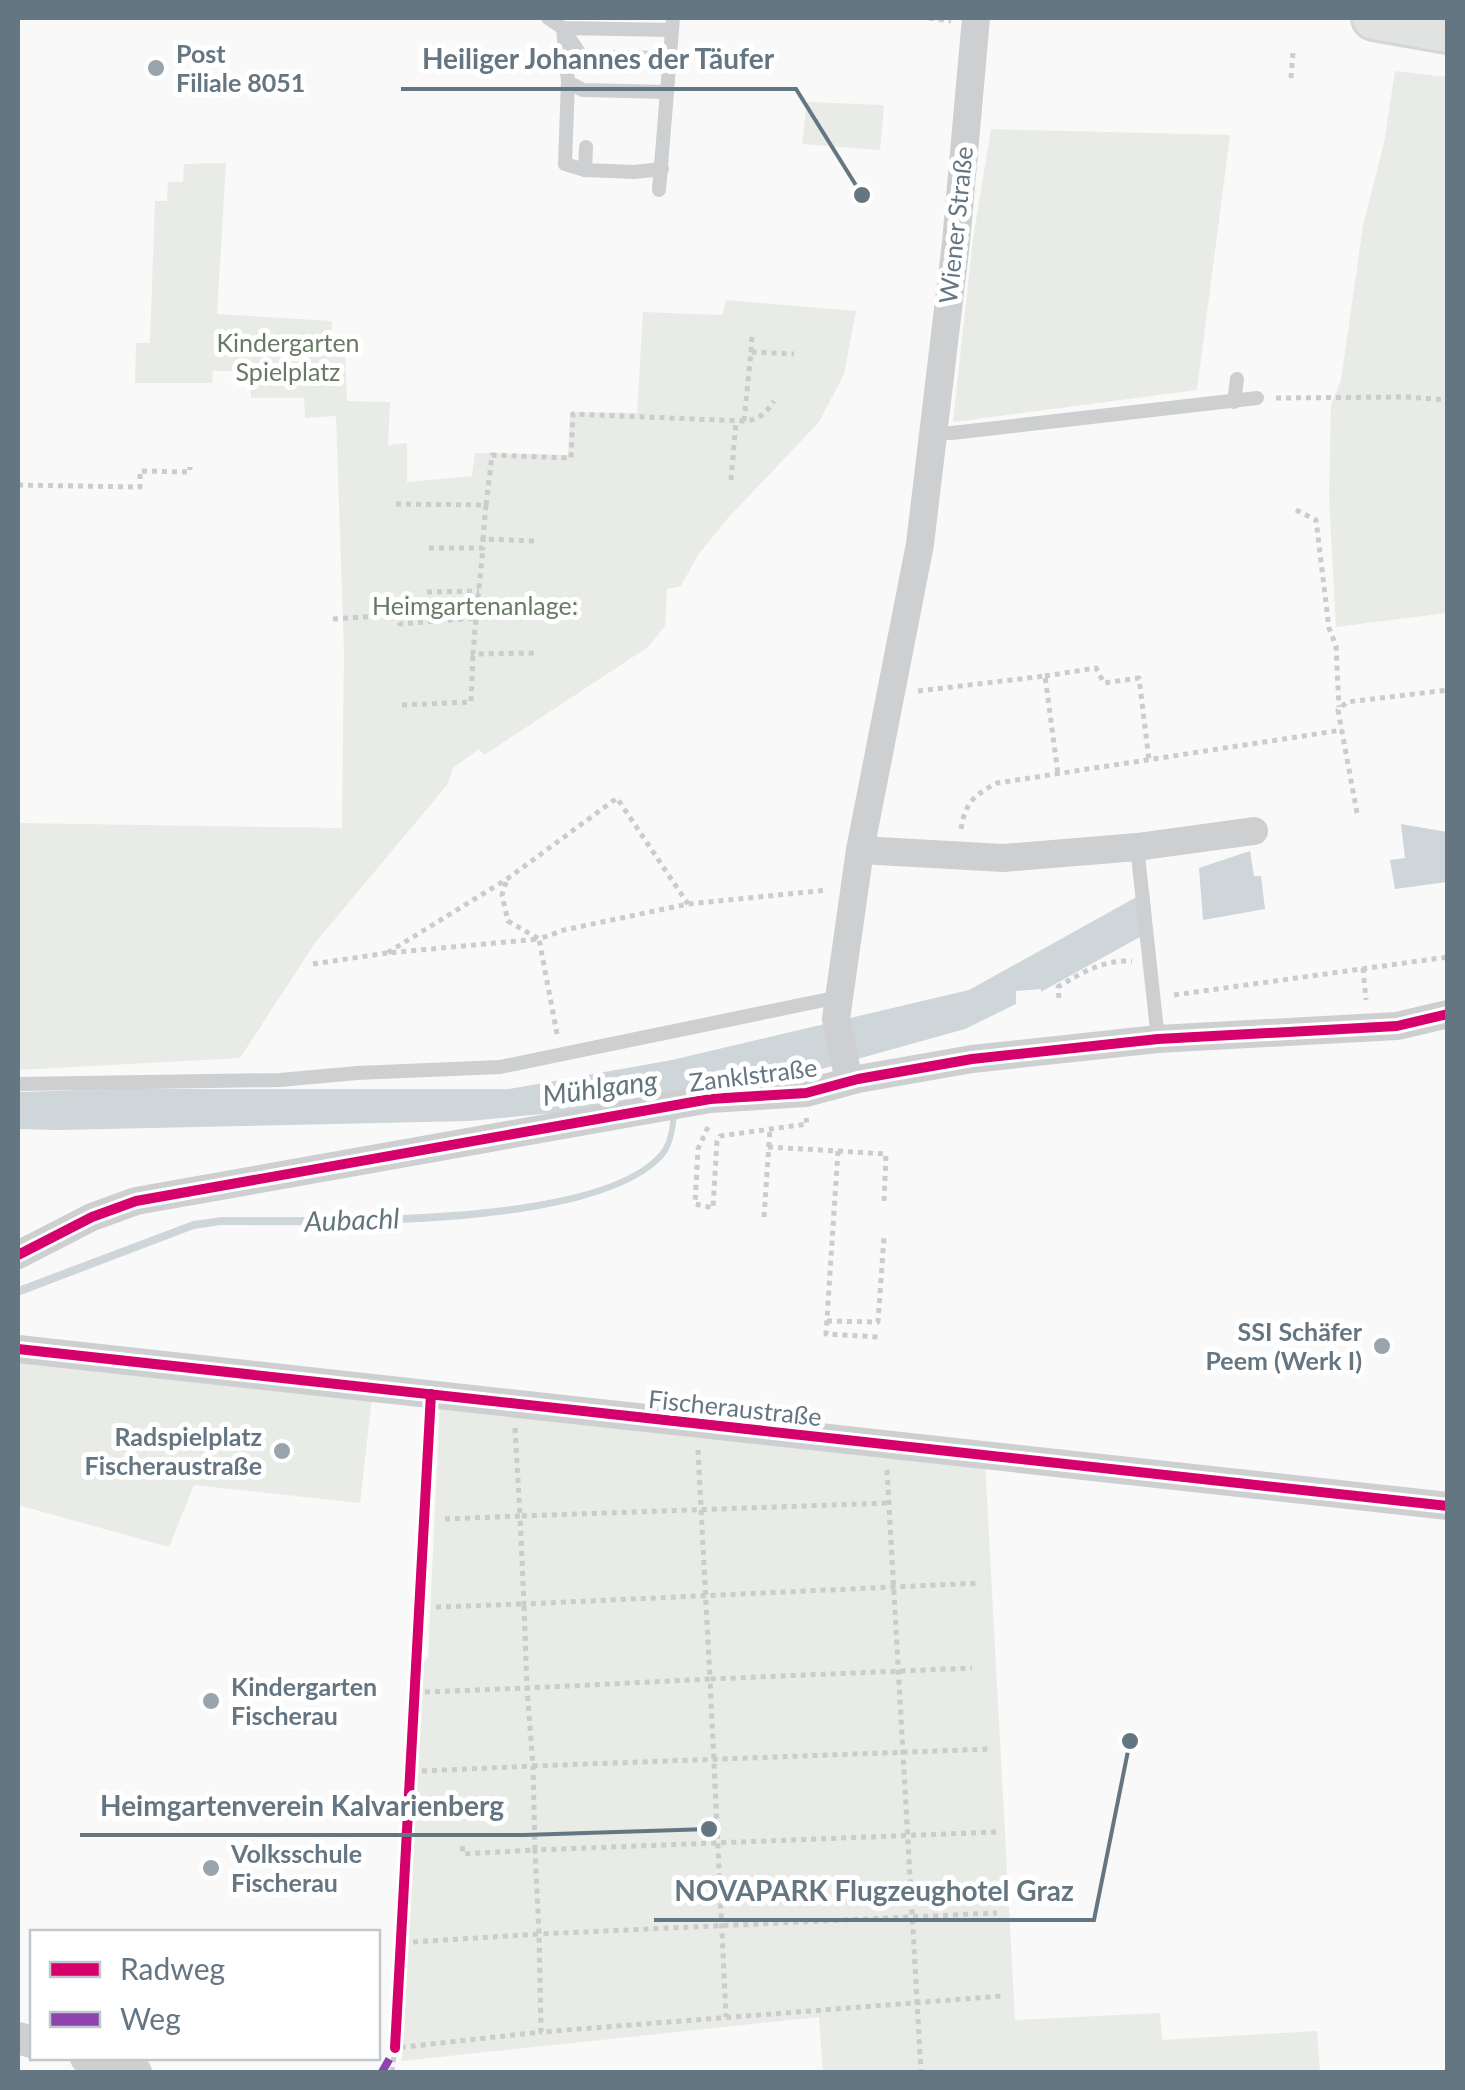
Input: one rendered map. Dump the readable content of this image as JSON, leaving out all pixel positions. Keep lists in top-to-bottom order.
{
  "streets": {
    "street": ["Wiener Straße", "Zanklstraße", "Fischeraustraße"]
  },
  "crossings": [
    ["Wiener Straße", "Zanklstraße"]
  ],
  "water": ["Mühlgang", "Aubachl"],
  "parks": ["Kindergarten Spielplatz", "Heimgartenanlage:"],
  "places": [
    "Post Filiale 8051",
    "Heiliger Johannes der Täufer",
    "SSI Schäfer Peem (Werk I)",
    "Radspielplatz Fischeraustraße",
    "Kindergarten Fischerau",
    "NOVAPARK Flugzeughotel Graz",
    "Heimgartenverein Kalvarienberg",
    "Volksschule Fischerau"
  ],
  "legend": ["Radweg", "Weg"]
}
